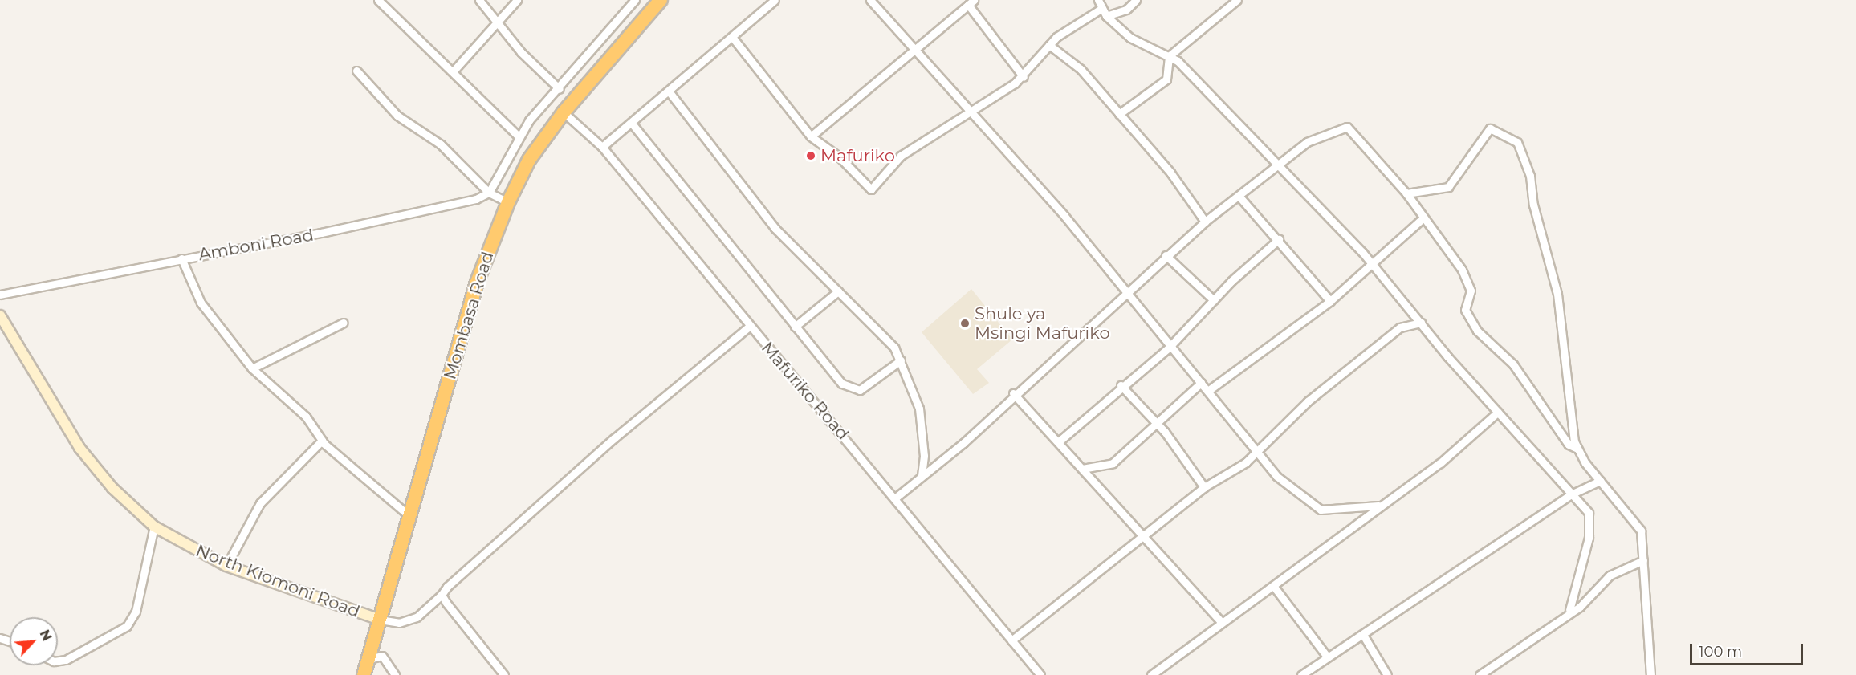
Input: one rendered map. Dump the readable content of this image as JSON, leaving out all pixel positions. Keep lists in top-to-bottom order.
{
  "streets": {
    "highway": ["Mombasa Road"],
    "main road": ["North Kiomoni Road"],
    "street": ["Amboni Road", "Mafuriko Road"]
  },
  "crossings": [
    ["Mombasa Road", "Mafuriko Road"],
    ["Mombasa Road", "North Kiomoni Road"]
  ],
  "places": ["Mafuriko", "Shule ya Msingi Mafuriko"],
  "scale_bar": "100 m",
  "north": "top right"
}
